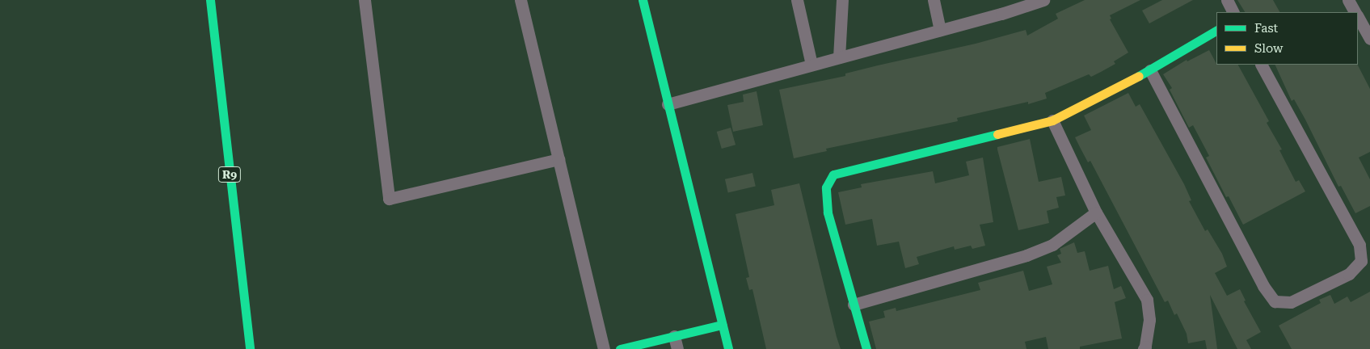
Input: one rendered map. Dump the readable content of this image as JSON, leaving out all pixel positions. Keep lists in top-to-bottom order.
{
  "streets": {
    "main road": ["R9"]
  },
  "legend": ["Fast", "Slow"]
}
